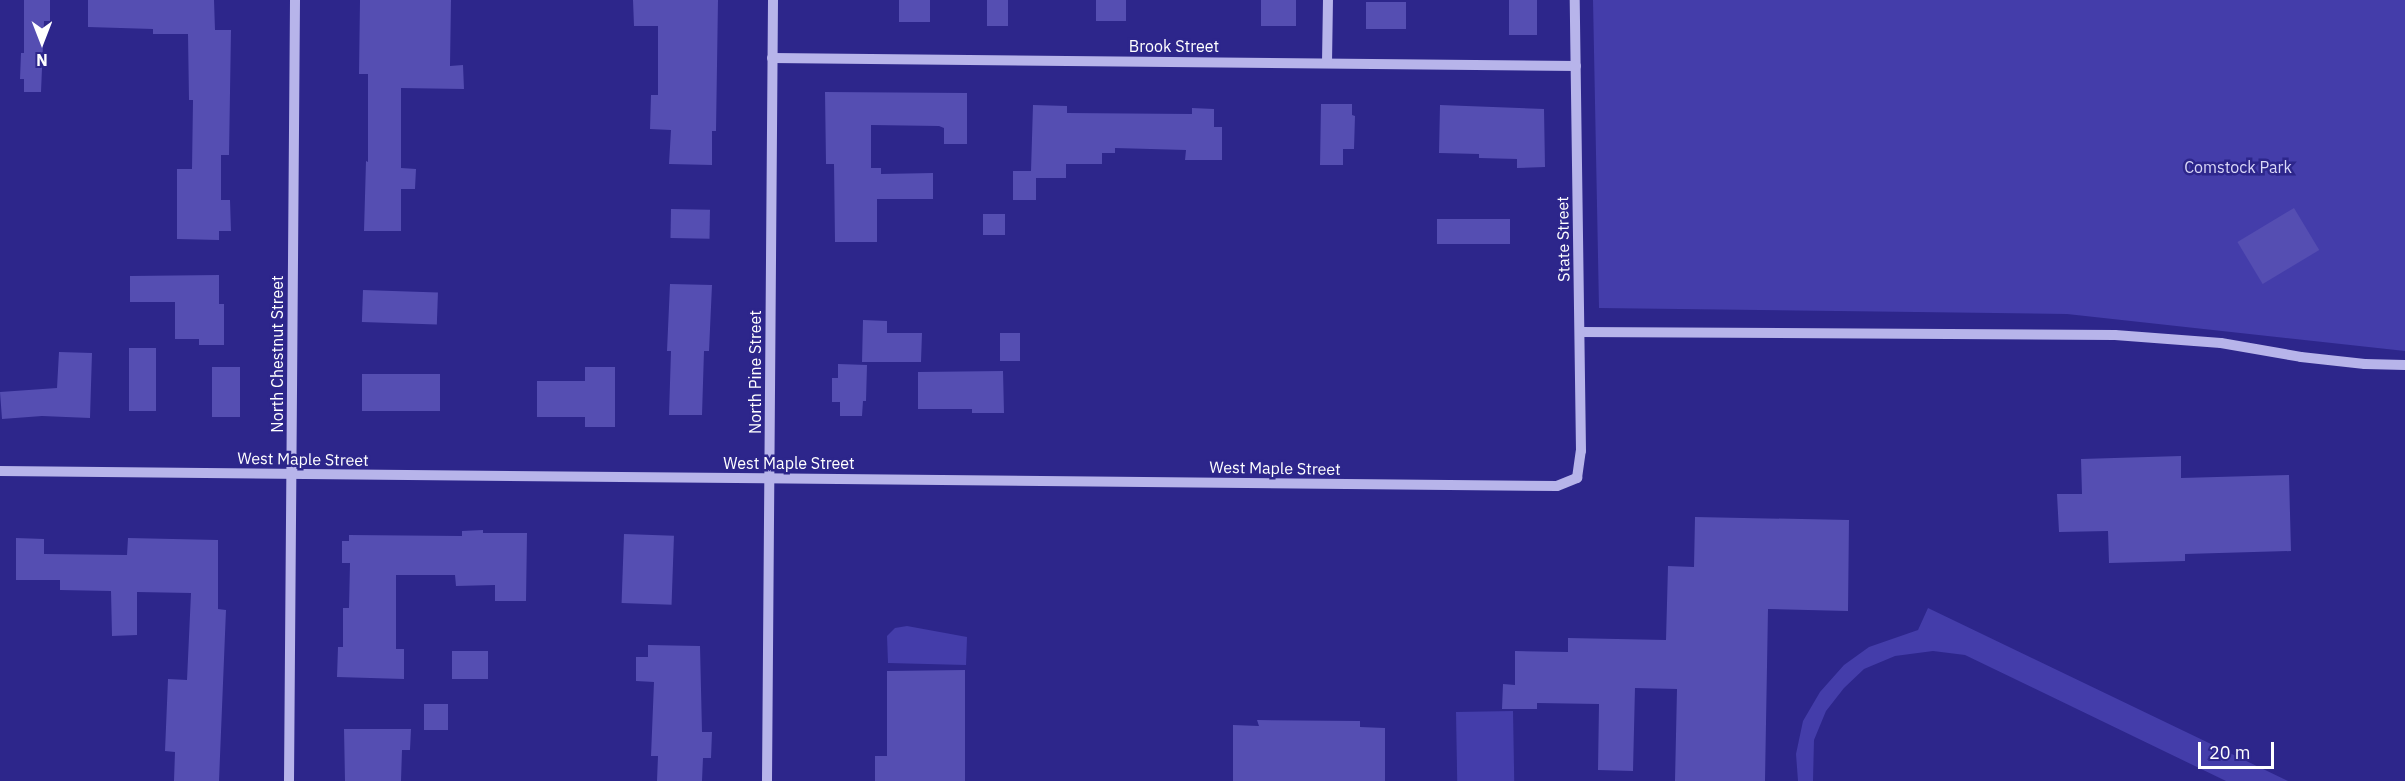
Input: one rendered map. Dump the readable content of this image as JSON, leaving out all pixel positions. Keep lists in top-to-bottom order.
{
  "streets": {
    "street": [
      "Brook Street",
      "State Street",
      "North Chestnut Street",
      "North Pine Street",
      "West Maple Street"
    ]
  },
  "crossings": [
    ["Brook Street", "State Street"],
    ["Brook Street", "North Pine Street"],
    ["State Street", "West Maple Street"],
    ["North Chestnut Street", "West Maple Street"],
    ["North Pine Street", "West Maple Street"]
  ],
  "parks": ["Comstock Park"],
  "scale_bar": "20 m",
  "north": "bottom"
}
